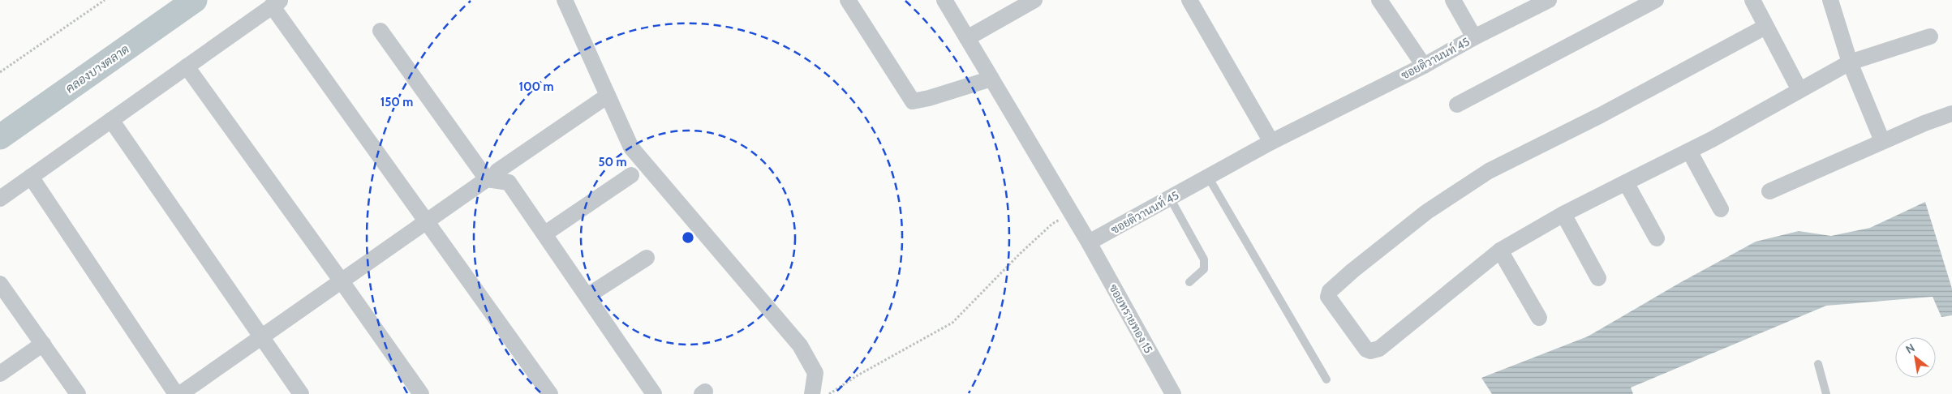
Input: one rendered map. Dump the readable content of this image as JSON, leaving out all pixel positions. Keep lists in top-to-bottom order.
{
  "streets": {
    "street": ["ซอยติวานนท์ 45", "ซอยทรายทอง 15"]
  },
  "crossings": [
    ["ซอยติวานนท์ 45", "ซอยทรายทอง 15"]
  ],
  "water": ["คลองบางตลาด"],
  "north": "top left",
  "rings": ["100 m", "150 m", "50 m"]
}
